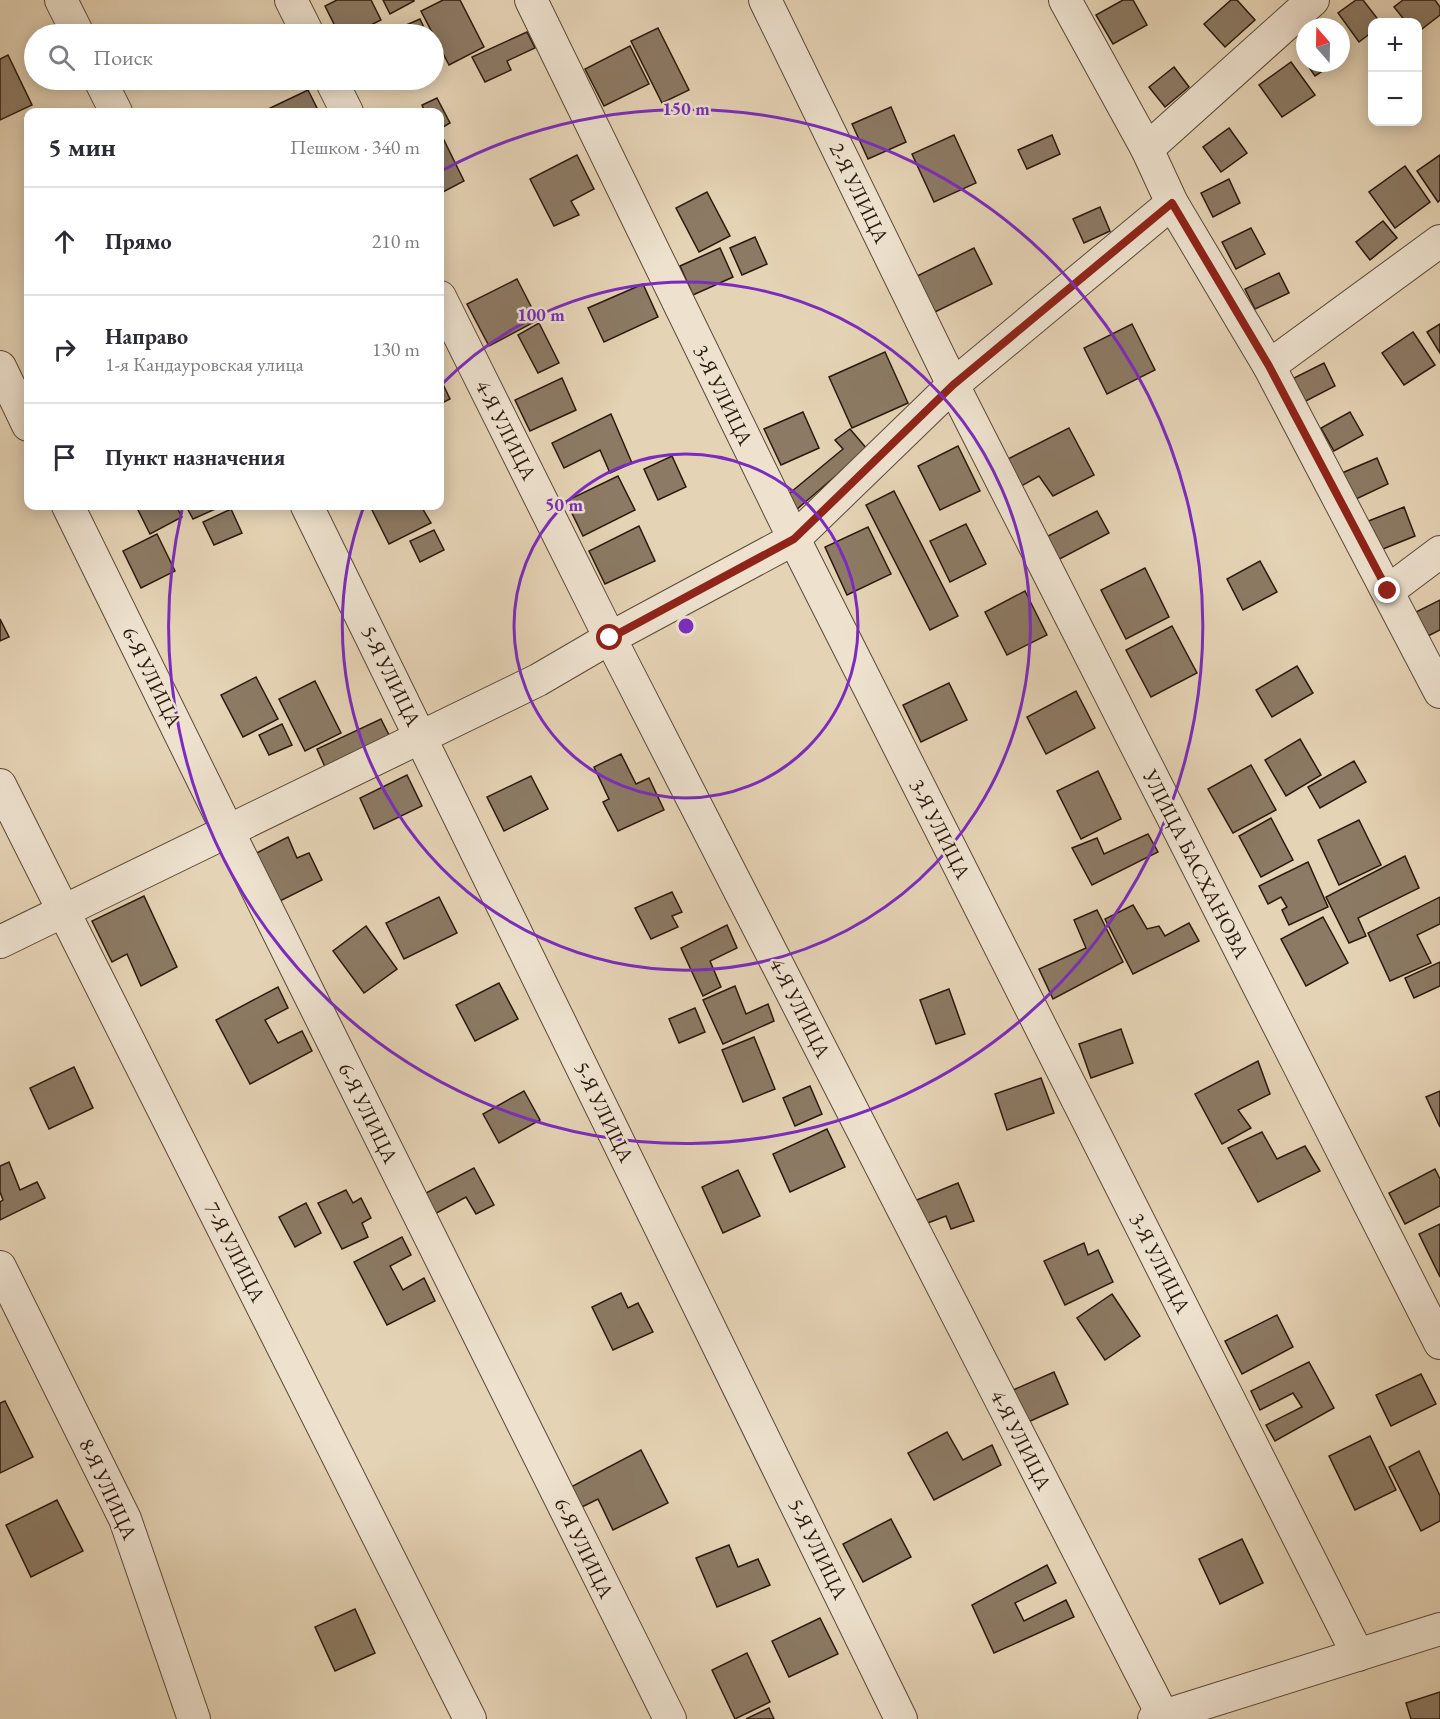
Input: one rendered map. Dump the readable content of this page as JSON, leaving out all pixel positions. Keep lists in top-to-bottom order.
{
  "streets": {
    "street": [
      "2-Я УЛИЦА",
      "3-Я УЛИЦА",
      "4-Я УЛИЦА",
      "5-Я УЛИЦА",
      "6-Я УЛИЦА",
      "УЛИЦА БАСХАНОВА",
      "7-Я УЛИЦА",
      "8-Я УЛИЦА"
    ]
  },
  "crossings": [
    ["2-Я УЛИЦА", "УЛИЦА БАСХАНОВА"]
  ],
  "north": "top",
  "page": {
    "map_buttons": ["+", "−"],
    "search": "Поиск",
    "heading": ["5 мин", "Пешком · 340 m"],
    "list": [
      ["Прямо", "210 m"],
      ["Направо", "1-я Кандауровская улица", "130 m"],
      "Пункт назначения"
    ]
  },
  "rings": ["150 m", "100 m", "50 m"]
}
